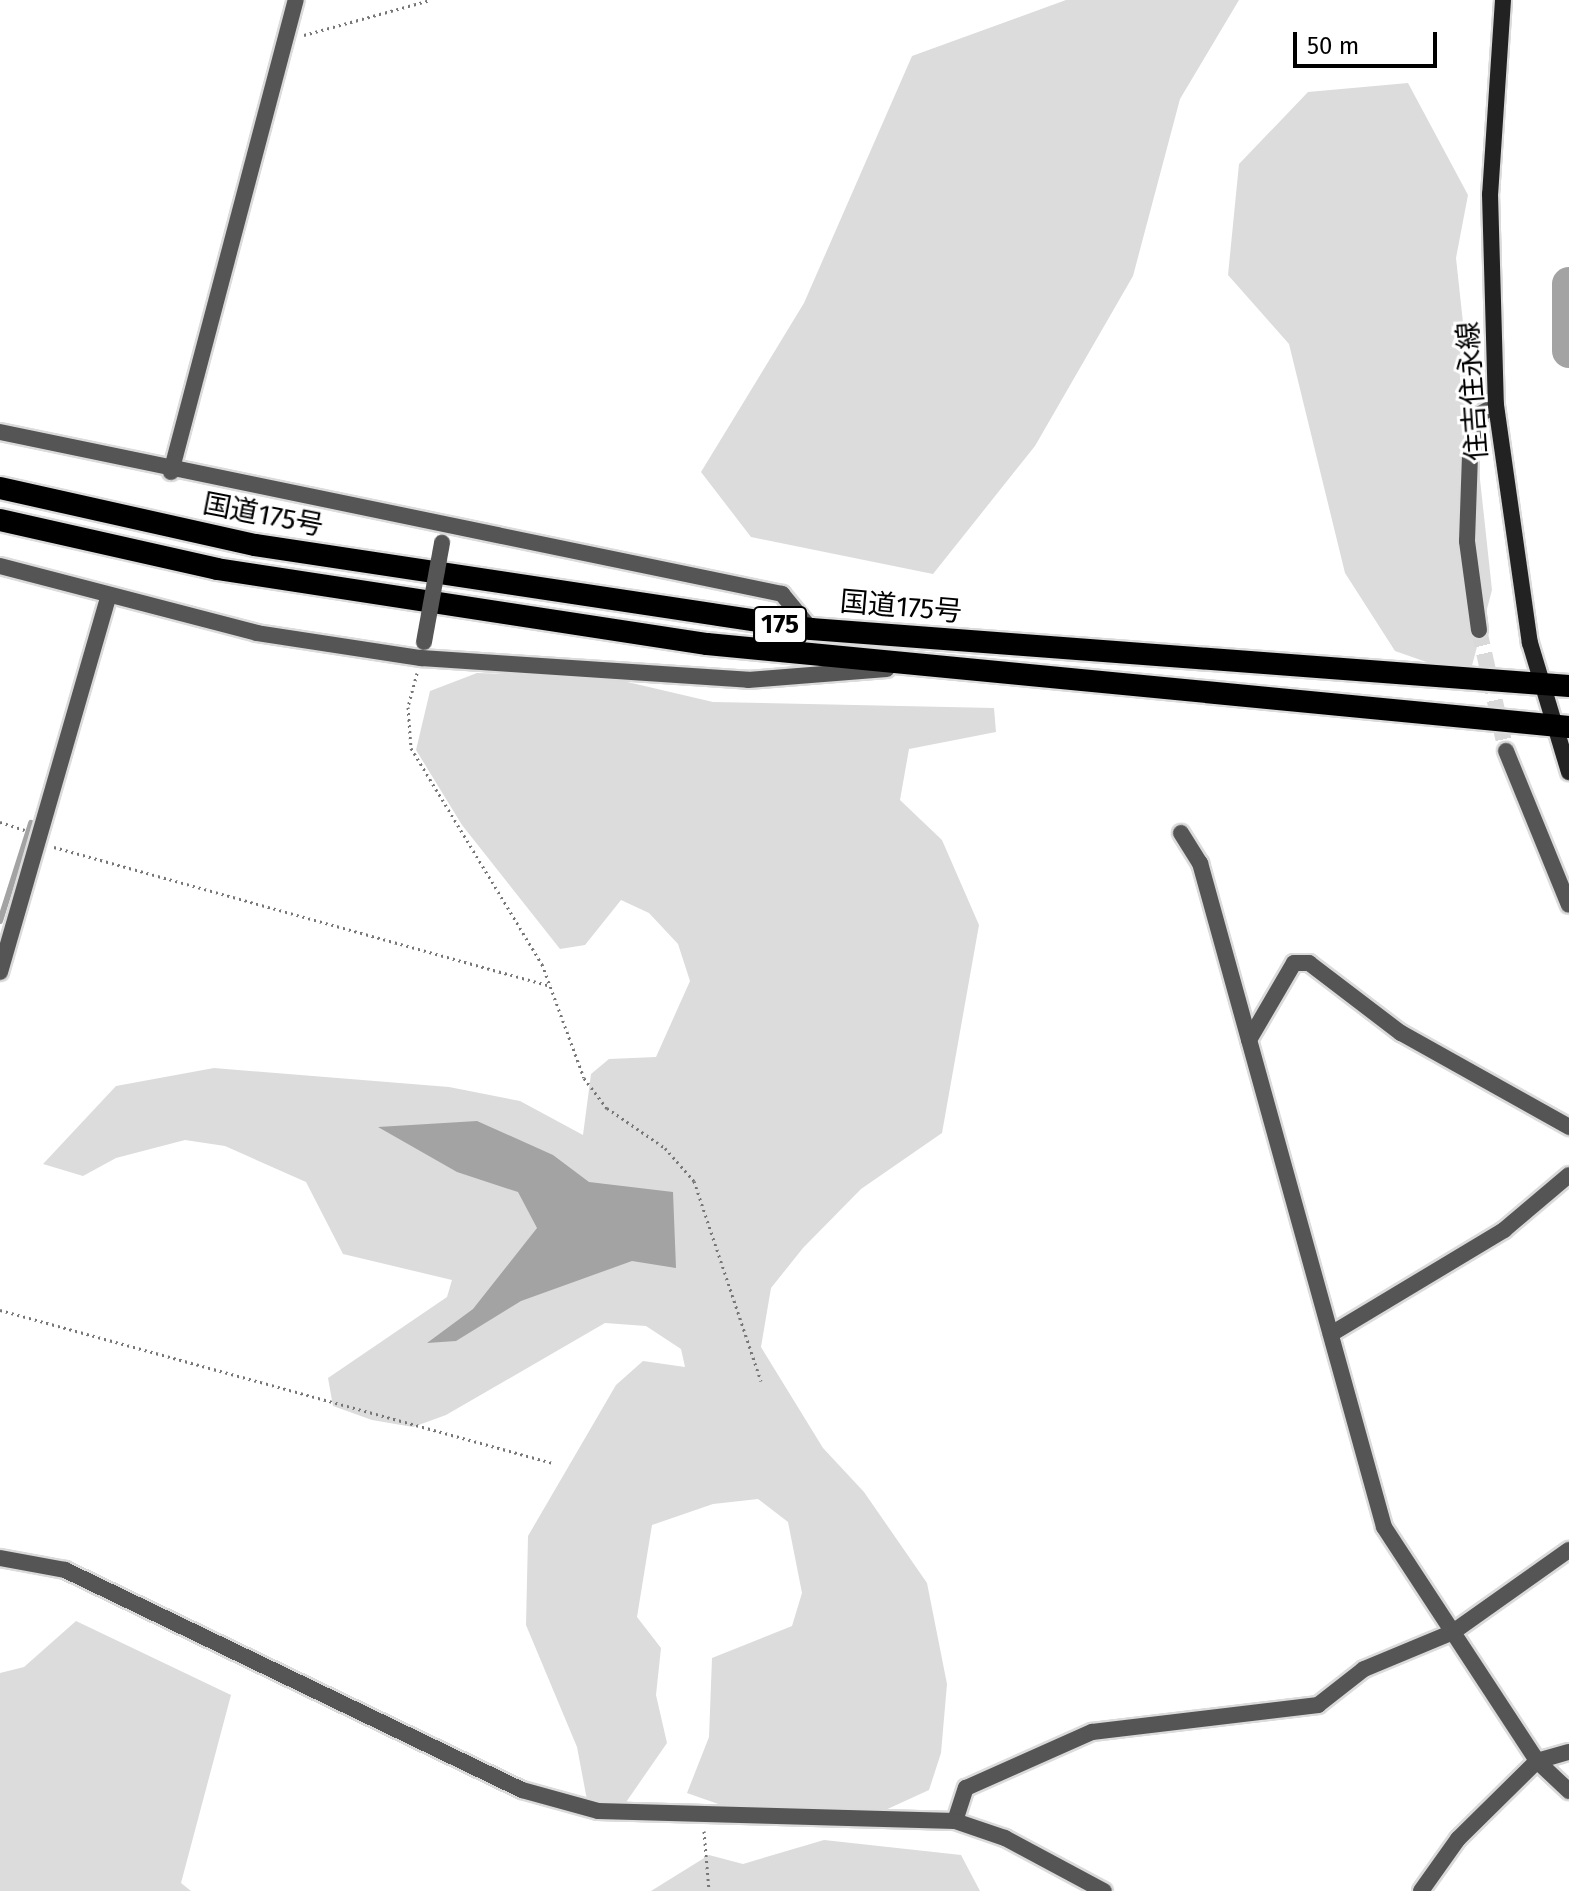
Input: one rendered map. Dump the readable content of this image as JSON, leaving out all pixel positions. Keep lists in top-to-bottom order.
{
  "streets": {
    "highway": ["国道175号", "175"],
    "main road": ["住吉住永線"]
  },
  "crossings": [
    ["住吉住永線", "国道175号"]
  ],
  "scale_bar": "50 m"
}
